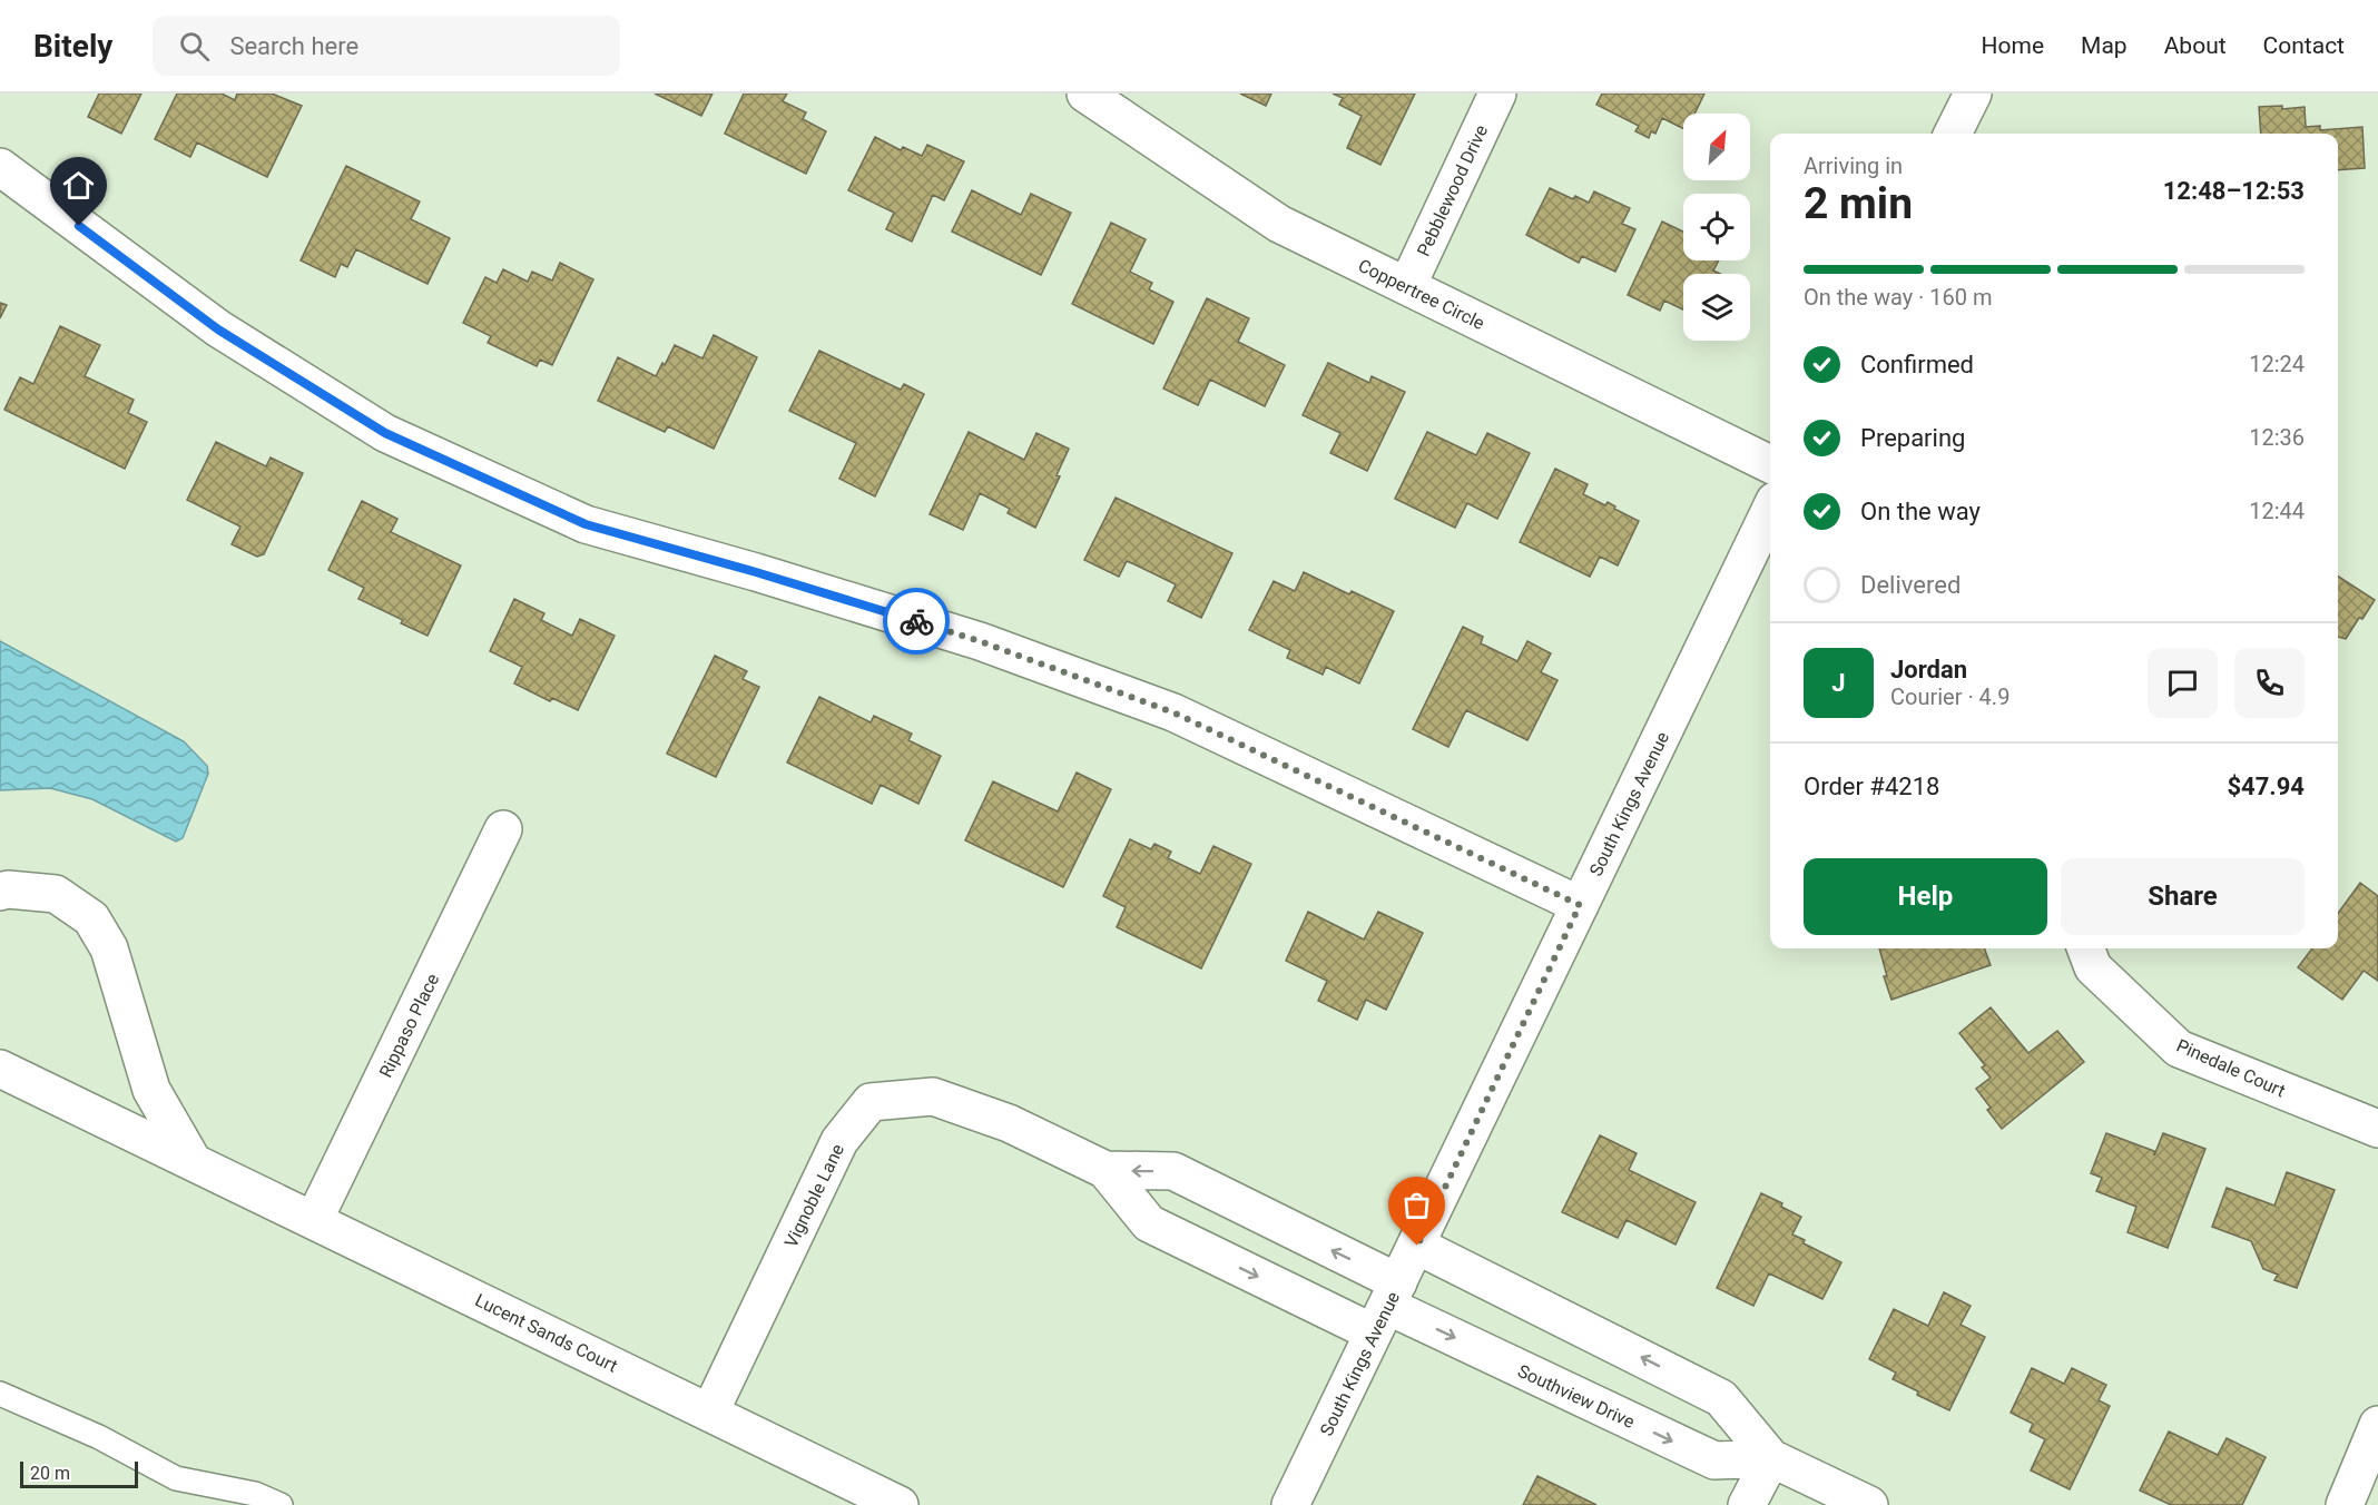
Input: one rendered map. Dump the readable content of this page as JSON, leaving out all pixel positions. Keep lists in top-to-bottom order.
{
  "streets": {
    "street": [
      "Pebblewood Drive",
      "Coppertree Circle",
      "South Kings Avenue",
      "Rippaso Place",
      "Pinedale Court",
      "Vignoble Lane",
      "Lucent Sands Court",
      "Southview Drive"
    ]
  },
  "crossings": [
    ["Pebblewood Drive", "Coppertree Circle"],
    ["South Kings Avenue", "Vignoble Lane"],
    ["South Kings Avenue", "Southview Drive"],
    ["Rippaso Place", "Lucent Sands Court"],
    ["Vignoble Lane", "Lucent Sands Court"],
    ["Vignoble Lane", "Southview Drive"]
  ],
  "scale_bar": "20 m",
  "north": "top right",
  "page": {
    "header": "Bitely",
    "search": "Search here",
    "nav": [
      "Home",
      "Map",
      "About",
      "Contact"
    ],
    "heading": ["2 min", "Arriving in", "12:48–12:53"],
    "panel": [
      "Jordan",
      "Courier · 4.9",
      "Order #4218",
      "$47.94"
    ],
    "bar": "On the way · 160 m",
    "list": [
      ["Confirmed", "12:24"],
      ["Preparing", "12:36"],
      ["On the way", "12:44"],
      "Delivered"
    ],
    "round": "J",
    "buttons": ["Help", "Share"],
    "scale": "20 m"
  }
}
